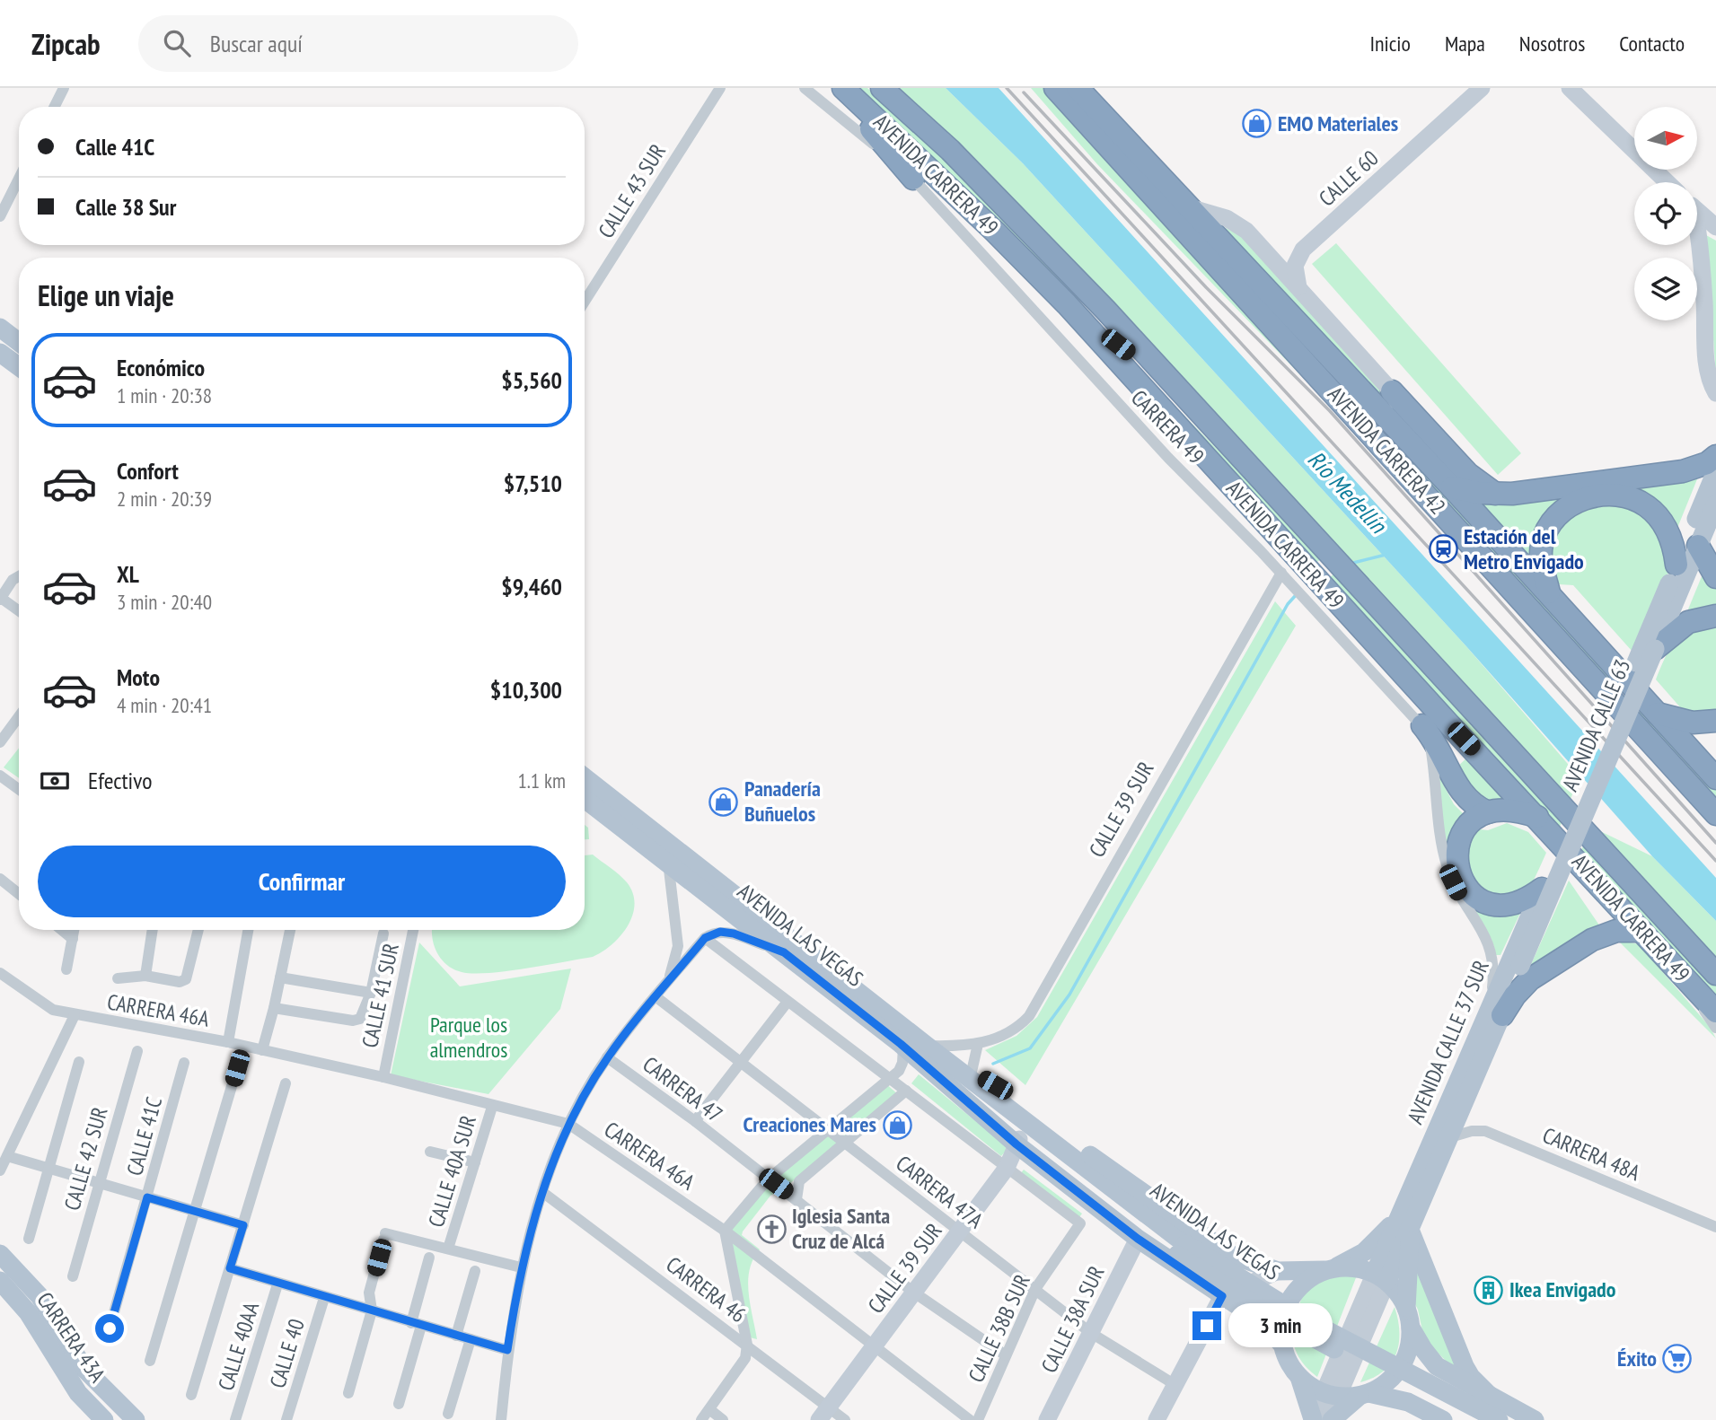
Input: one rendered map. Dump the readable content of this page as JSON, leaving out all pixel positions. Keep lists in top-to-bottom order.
{
  "streets": {
    "highway": ["AVENIDA CARRERA 49", "AVENIDA CARRERA 42"],
    "main road": [
      "AVENIDA CALLE 63",
      "AVENIDA LAS VEGAS",
      "AVENIDA CALLE 37 SUR",
      "CARRERA 43A"
    ],
    "street": [
      "CALLE 60",
      "CALLE 43 SUR",
      "CARRERA 49",
      "CALLE 39 SUR",
      "CALLE 41 SUR",
      "CARRERA 46A",
      "CARRERA 47",
      "CALLE 41C",
      "CARRERA 48A",
      "CALLE 42 SUR",
      "CALLE 40A SUR",
      "CARRERA 47A",
      "CARRERA 46",
      "CALLE 38A SUR",
      "CALLE 38B SUR",
      "CALLE 40AA",
      "CALLE 40"
    ]
  },
  "crossings": [
    ["AVENIDA CARRERA 49", "CARRERA 49"],
    ["CALLE 60", "AVENIDA CARRERA 42"],
    ["CARRERA 49", "CALLE 39 SUR"],
    ["AVENIDA CALLE 63", "AVENIDA CALLE 37 SUR"],
    ["CALLE 39 SUR", "AVENIDA LAS VEGAS"],
    ["CALLE 39 SUR", "CARRERA 46A"],
    ["CALLE 39 SUR", "CARRERA 47"],
    ["CALLE 39 SUR", "CARRERA 47A"],
    ["CALLE 39 SUR", "CARRERA 46"],
    ["CALLE 39 SUR", "CALLE 38B SUR"],
    ["AVENIDA LAS VEGAS", "CALLE 38A SUR"],
    ["CALLE 41 SUR", "CARRERA 46A"],
    ["CARRERA 46A", "CALLE 40A SUR"],
    ["AVENIDA CALLE 37 SUR", "CARRERA 48A"],
    ["CARRERA 47", "CALLE 38B SUR"],
    ["CARRERA 47A", "CALLE 38A SUR"],
    ["CARRERA 47A", "CALLE 38B SUR"]
  ],
  "water": ["Río Medellín"],
  "parks": ["Parque los almendros"],
  "places": {
    "shop": ["EMO Materiales", "Panadería Buñuelos", "Creaciones Mares"],
    "station": ["Estación del Metro Envigado"],
    "church": ["Iglesia Santa Cruz de Alcá"],
    "building": ["Ikea Envigado"],
    "supermarket": ["Éxito"]
  },
  "north": "right",
  "page": {
    "header": "Zipcab",
    "search": "Buscar aquí",
    "nav": [
      "Inicio",
      "Mapa",
      "Nosotros",
      "Contacto"
    ],
    "banner": ["Calle 41C", "Calle 38 Sur"],
    "heading": "Elige un viaje",
    "list": [
      {
        "name": "Económico",
        "note": "1 min · 20:38",
        "value": "$5,560"
      },
      {
        "name": "Confort",
        "note": "2 min · 20:39",
        "value": "$7,510"
      },
      {
        "name": "XL",
        "note": "3 min · 20:40",
        "value": "$9,460"
      },
      {
        "name": "Moto",
        "note": "4 min · 20:41",
        "value": "$10,300"
      }
    ],
    "pay": ["Efectivo", "1.1 km"],
    "buttons": "Confirmar",
    "bubble": "3 min"
  }
}
